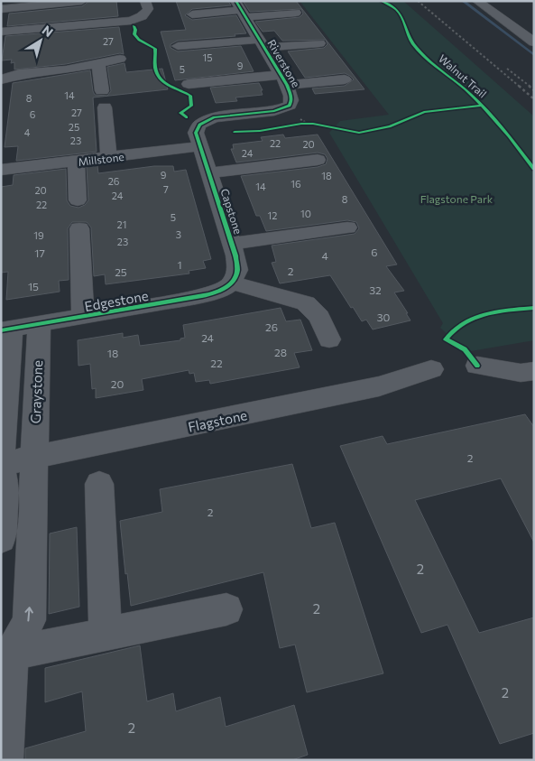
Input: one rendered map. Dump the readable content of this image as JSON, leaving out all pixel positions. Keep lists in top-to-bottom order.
{
  "streets": {
    "street": [
      "Riverstone",
      "Millstone",
      "Capstone",
      "Edgestone",
      "Graystone",
      "Flagstone"
    ],
    "cycle path": ["Walnut Trail"]
  },
  "crossings": [
    ["Riverstone", "Millstone"],
    ["Riverstone", "Capstone"],
    ["Millstone", "Capstone"],
    ["Capstone", "Edgestone"],
    ["Edgestone", "Graystone"],
    ["Graystone", "Flagstone"]
  ],
  "parks": ["Flagstone Park"],
  "house_numbers": [
    "27",
    "15",
    "9",
    "5",
    "14",
    "8",
    "27",
    "6",
    "25",
    "4",
    "23",
    "22",
    "20",
    "24",
    "9",
    "18",
    "26",
    "16",
    "14",
    "7",
    "20",
    "24",
    "8",
    "22",
    "10",
    "12",
    "5",
    "21",
    "3",
    "19",
    "23",
    "6",
    "17",
    "4",
    "1",
    "2",
    "25",
    "15",
    "32",
    "30",
    "26",
    "24",
    "28",
    "18",
    "22",
    "20",
    "2",
    "2",
    "2",
    "2",
    "2",
    "2"
  ],
  "north": "top right"
}
